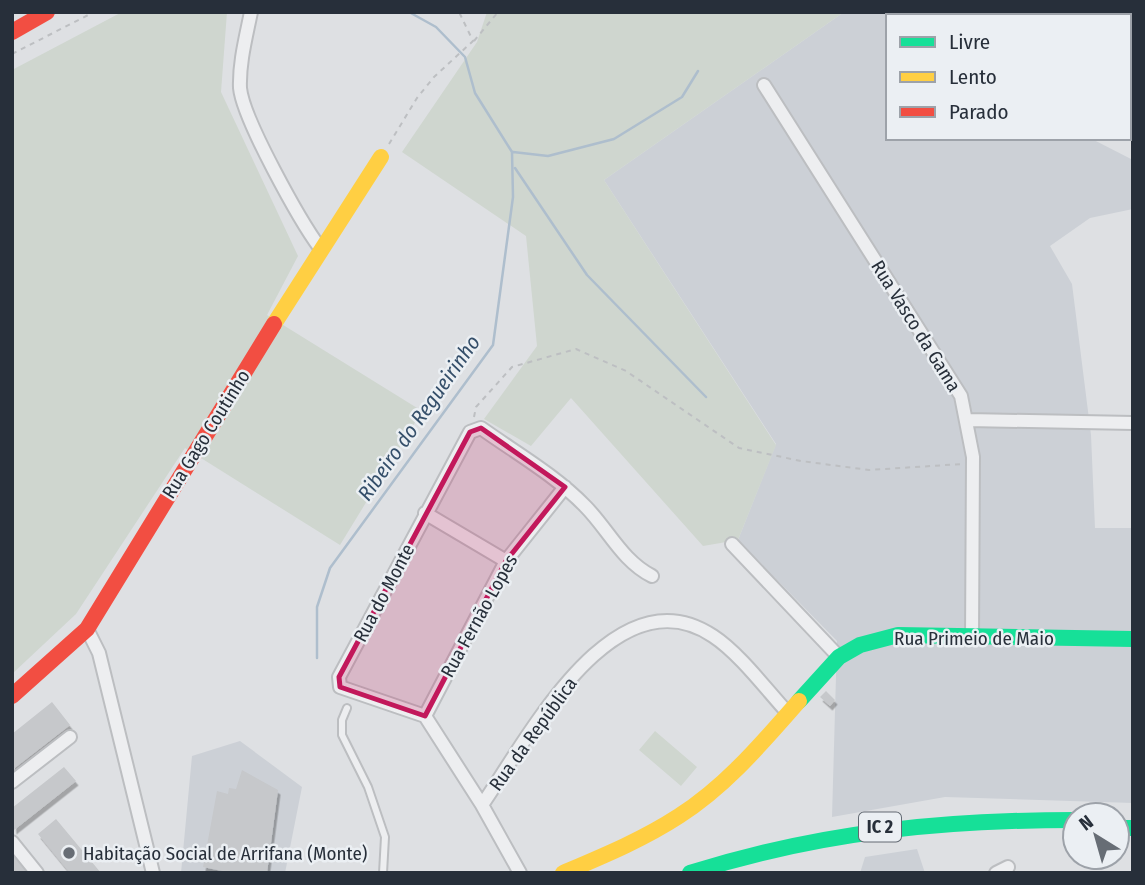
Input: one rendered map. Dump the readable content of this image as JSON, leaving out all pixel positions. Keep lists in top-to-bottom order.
{
  "streets": {
    "main road": ["Rua Gago Coutinho", "Rua Primeio de Maio", "IC 2"],
    "street": [
      "Rua Vasco da Gama",
      "Rua do Monte",
      "Rua Fernão Lopes",
      "Rua da República"
    ]
  },
  "crossings": [
    ["Rua Vasco da Gama", "Rua Primeio de Maio"],
    ["Rua do Monte", "Rua Fernão Lopes"],
    ["Rua Primeio de Maio", "Rua da República"]
  ],
  "water": ["Ribeiro do Regueirinho"],
  "places": ["Habitação Social de Arrifana (Monte)"],
  "legend": ["Livre", "Lento", "Parado"],
  "north": "top left"
}
